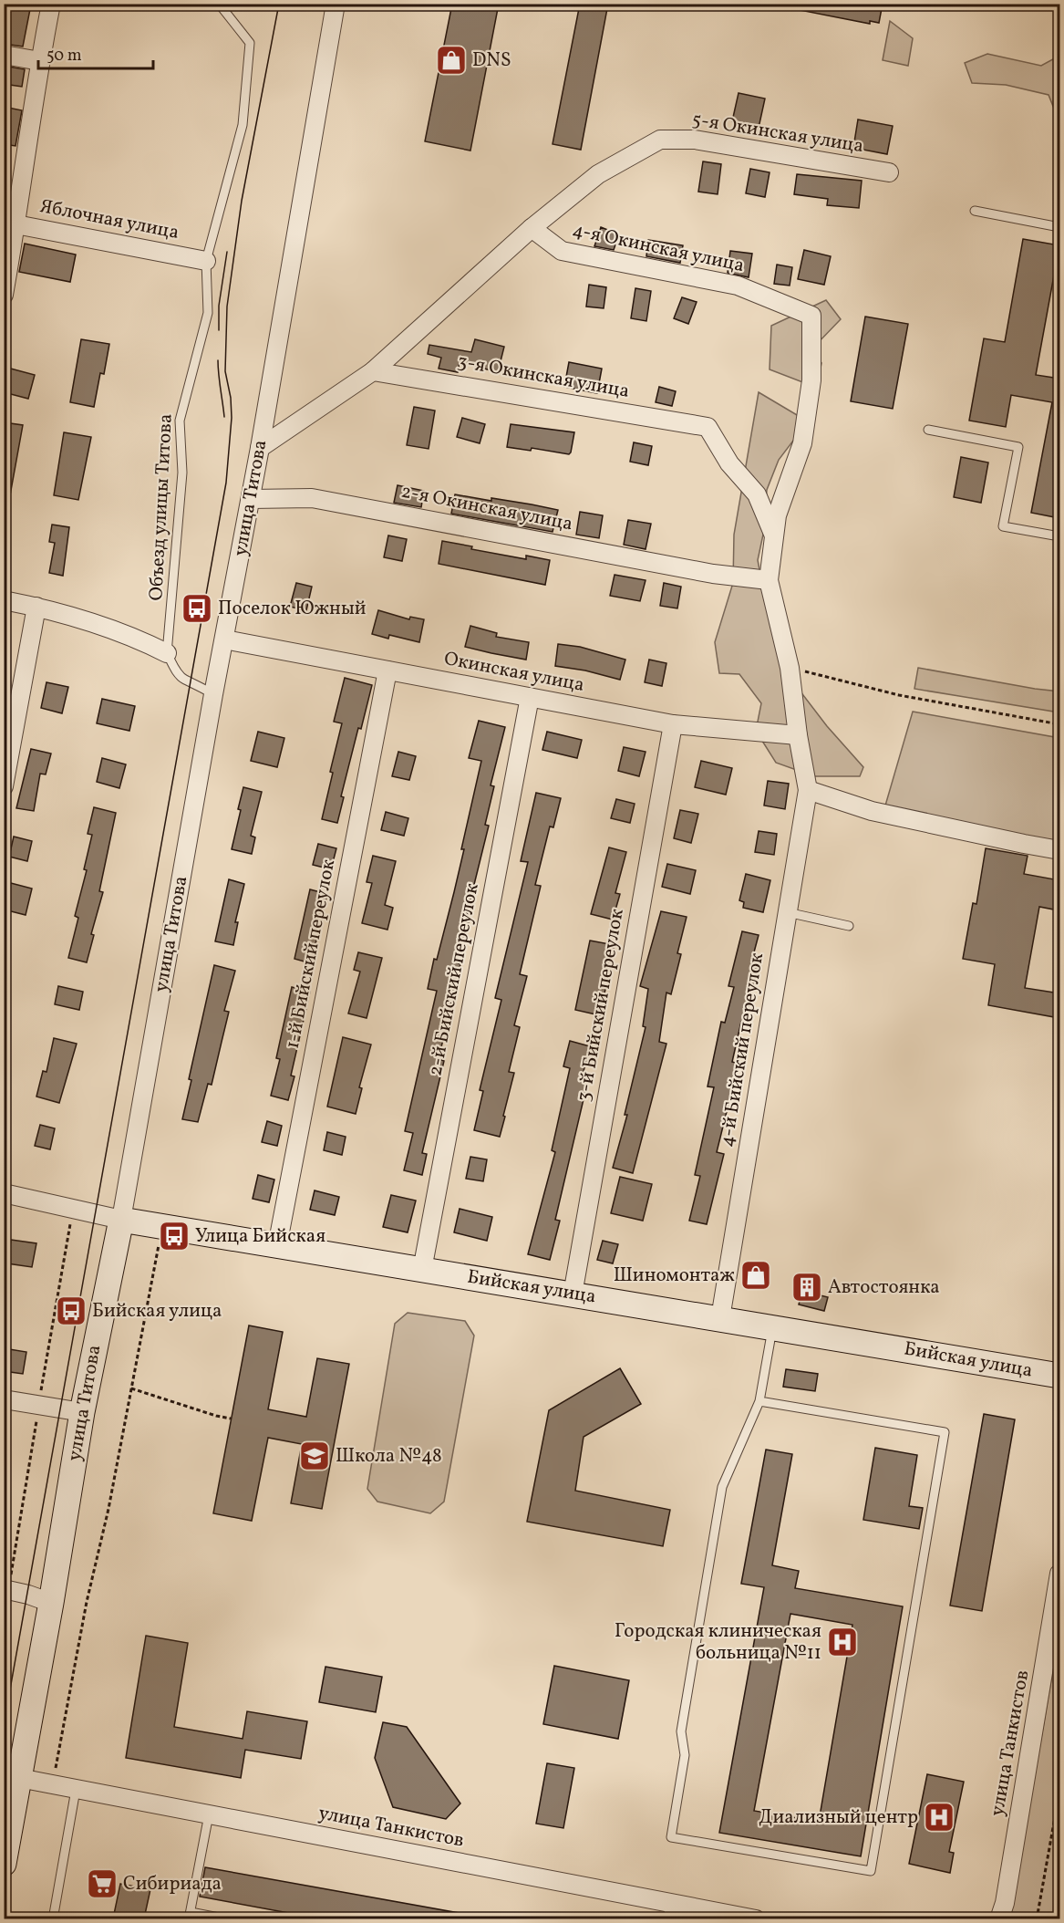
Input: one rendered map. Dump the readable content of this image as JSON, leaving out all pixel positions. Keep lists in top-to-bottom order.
{
  "streets": {
    "street": [
      "5-я Окинская улица",
      "Яблочная улица",
      "4-я Окинская улица",
      "3-я Окинская улица",
      "улица Титова",
      "2-я Окинская улица",
      "Окинская улица",
      "1-й Бийский переулок",
      "2-й Бийский переулок",
      "3-й Бийский переулок",
      "4-й Бийский переулок",
      "Бийская улица",
      "улица Танкистов"
    ],
    "lane": ["Объезд улицы Титова"]
  },
  "crossings": [
    ["5-я Окинская улица", "4-я Окинская улица"],
    ["Яблочная улица", "Объезд улицы Титова"],
    ["4-я Окинская улица", "3-я Окинская улица"],
    ["улица Титова", "2-я Окинская улица"],
    ["улица Титова", "Окинская улица"],
    ["улица Титова", "Бийская улица"],
    ["улица Титова", "улица Танкистов"],
    ["Окинская улица", "1-й Бийский переулок"],
    ["Окинская улица", "2-й Бийский переулок"],
    ["Окинская улица", "3-й Бийский переулок"],
    ["1-й Бийский переулок", "Бийская улица"],
    ["2-й Бийский переулок", "Бийская улица"],
    ["3-й Бийский переулок", "Бийская улица"],
    ["4-й Бийский переулок", "Бийская улица"]
  ],
  "places": {
    "shop": ["DNS", "Шиномонтаж"],
    "bus stop": ["Поселок Южный", "Улица Бийская", "Бийская улица"],
    "building": ["Автостоянка"],
    "school or university": ["Школа №48"],
    "hospital": ["Городская клиническая больница №11", "Диализный центр"],
    "supermarket": ["Сибириада"]
  },
  "scale_bar": "50 m"
}
